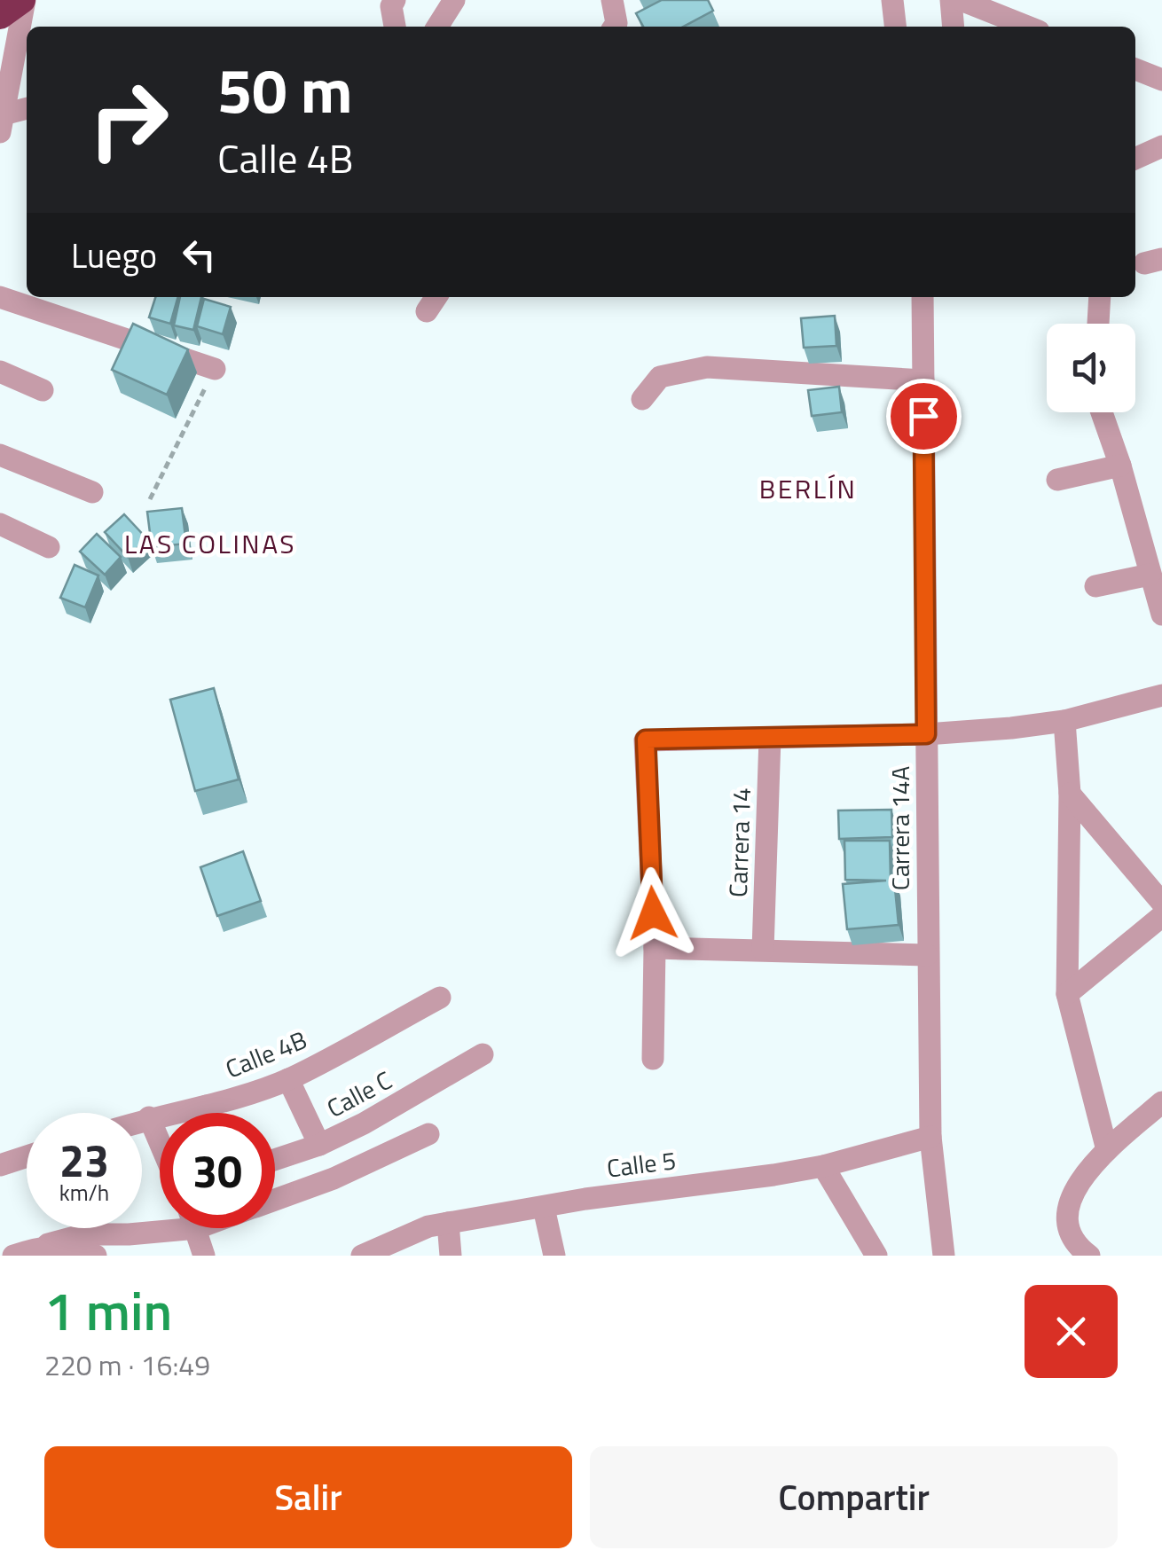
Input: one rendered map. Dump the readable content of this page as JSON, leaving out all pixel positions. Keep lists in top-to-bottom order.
{
  "streets": {
    "street": [
      "Carrera 14A",
      "Carrera 14",
      "Calle 4B",
      "Calle C",
      "Calle 5"
    ]
  },
  "crossings": [
    ["Carrera 14A", "Calle 5"]
  ],
  "districts": ["BERLÍN", "LAS COLINAS"],
  "page": {
    "turn": ["50 m", "Calle 4B"],
    "then": "Luego",
    "speed": "23 km/h",
    "limit": "30",
    "heading": ["1 min", "220 m · 16:49"],
    "buttons": ["Salir", "Compartir"]
  }
}
